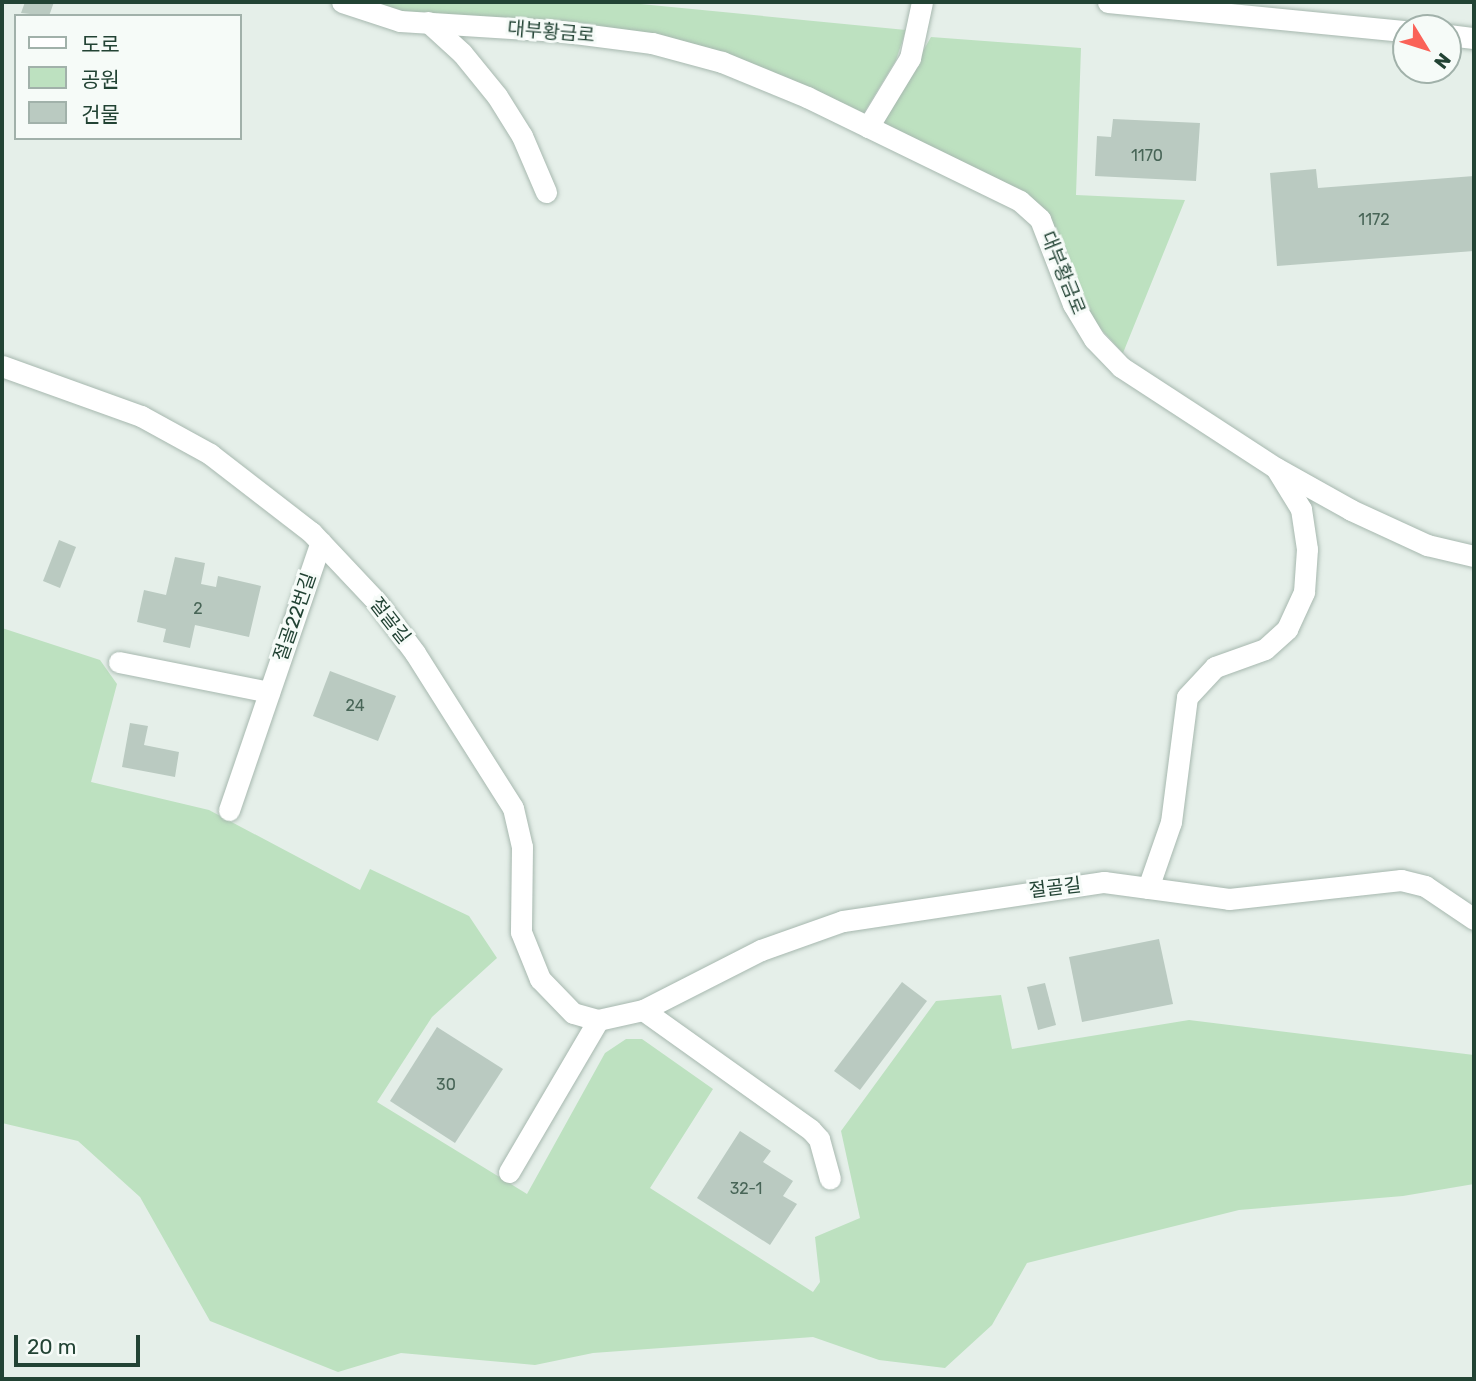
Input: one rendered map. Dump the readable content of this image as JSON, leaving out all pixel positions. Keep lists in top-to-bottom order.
{
  "streets": {
    "main road": ["대부황금로", "절골22번길", "절골길"]
  },
  "crossings": [
    ["대부황금로", "절골길"],
    ["절골22번길", "절골길"]
  ],
  "house_numbers": [
    "1170",
    "1172",
    "2",
    "24",
    "30",
    "32-1"
  ],
  "legend": ["도로", "공원", "건물"],
  "scale_bar": "20 m",
  "north": "bottom right"
}
